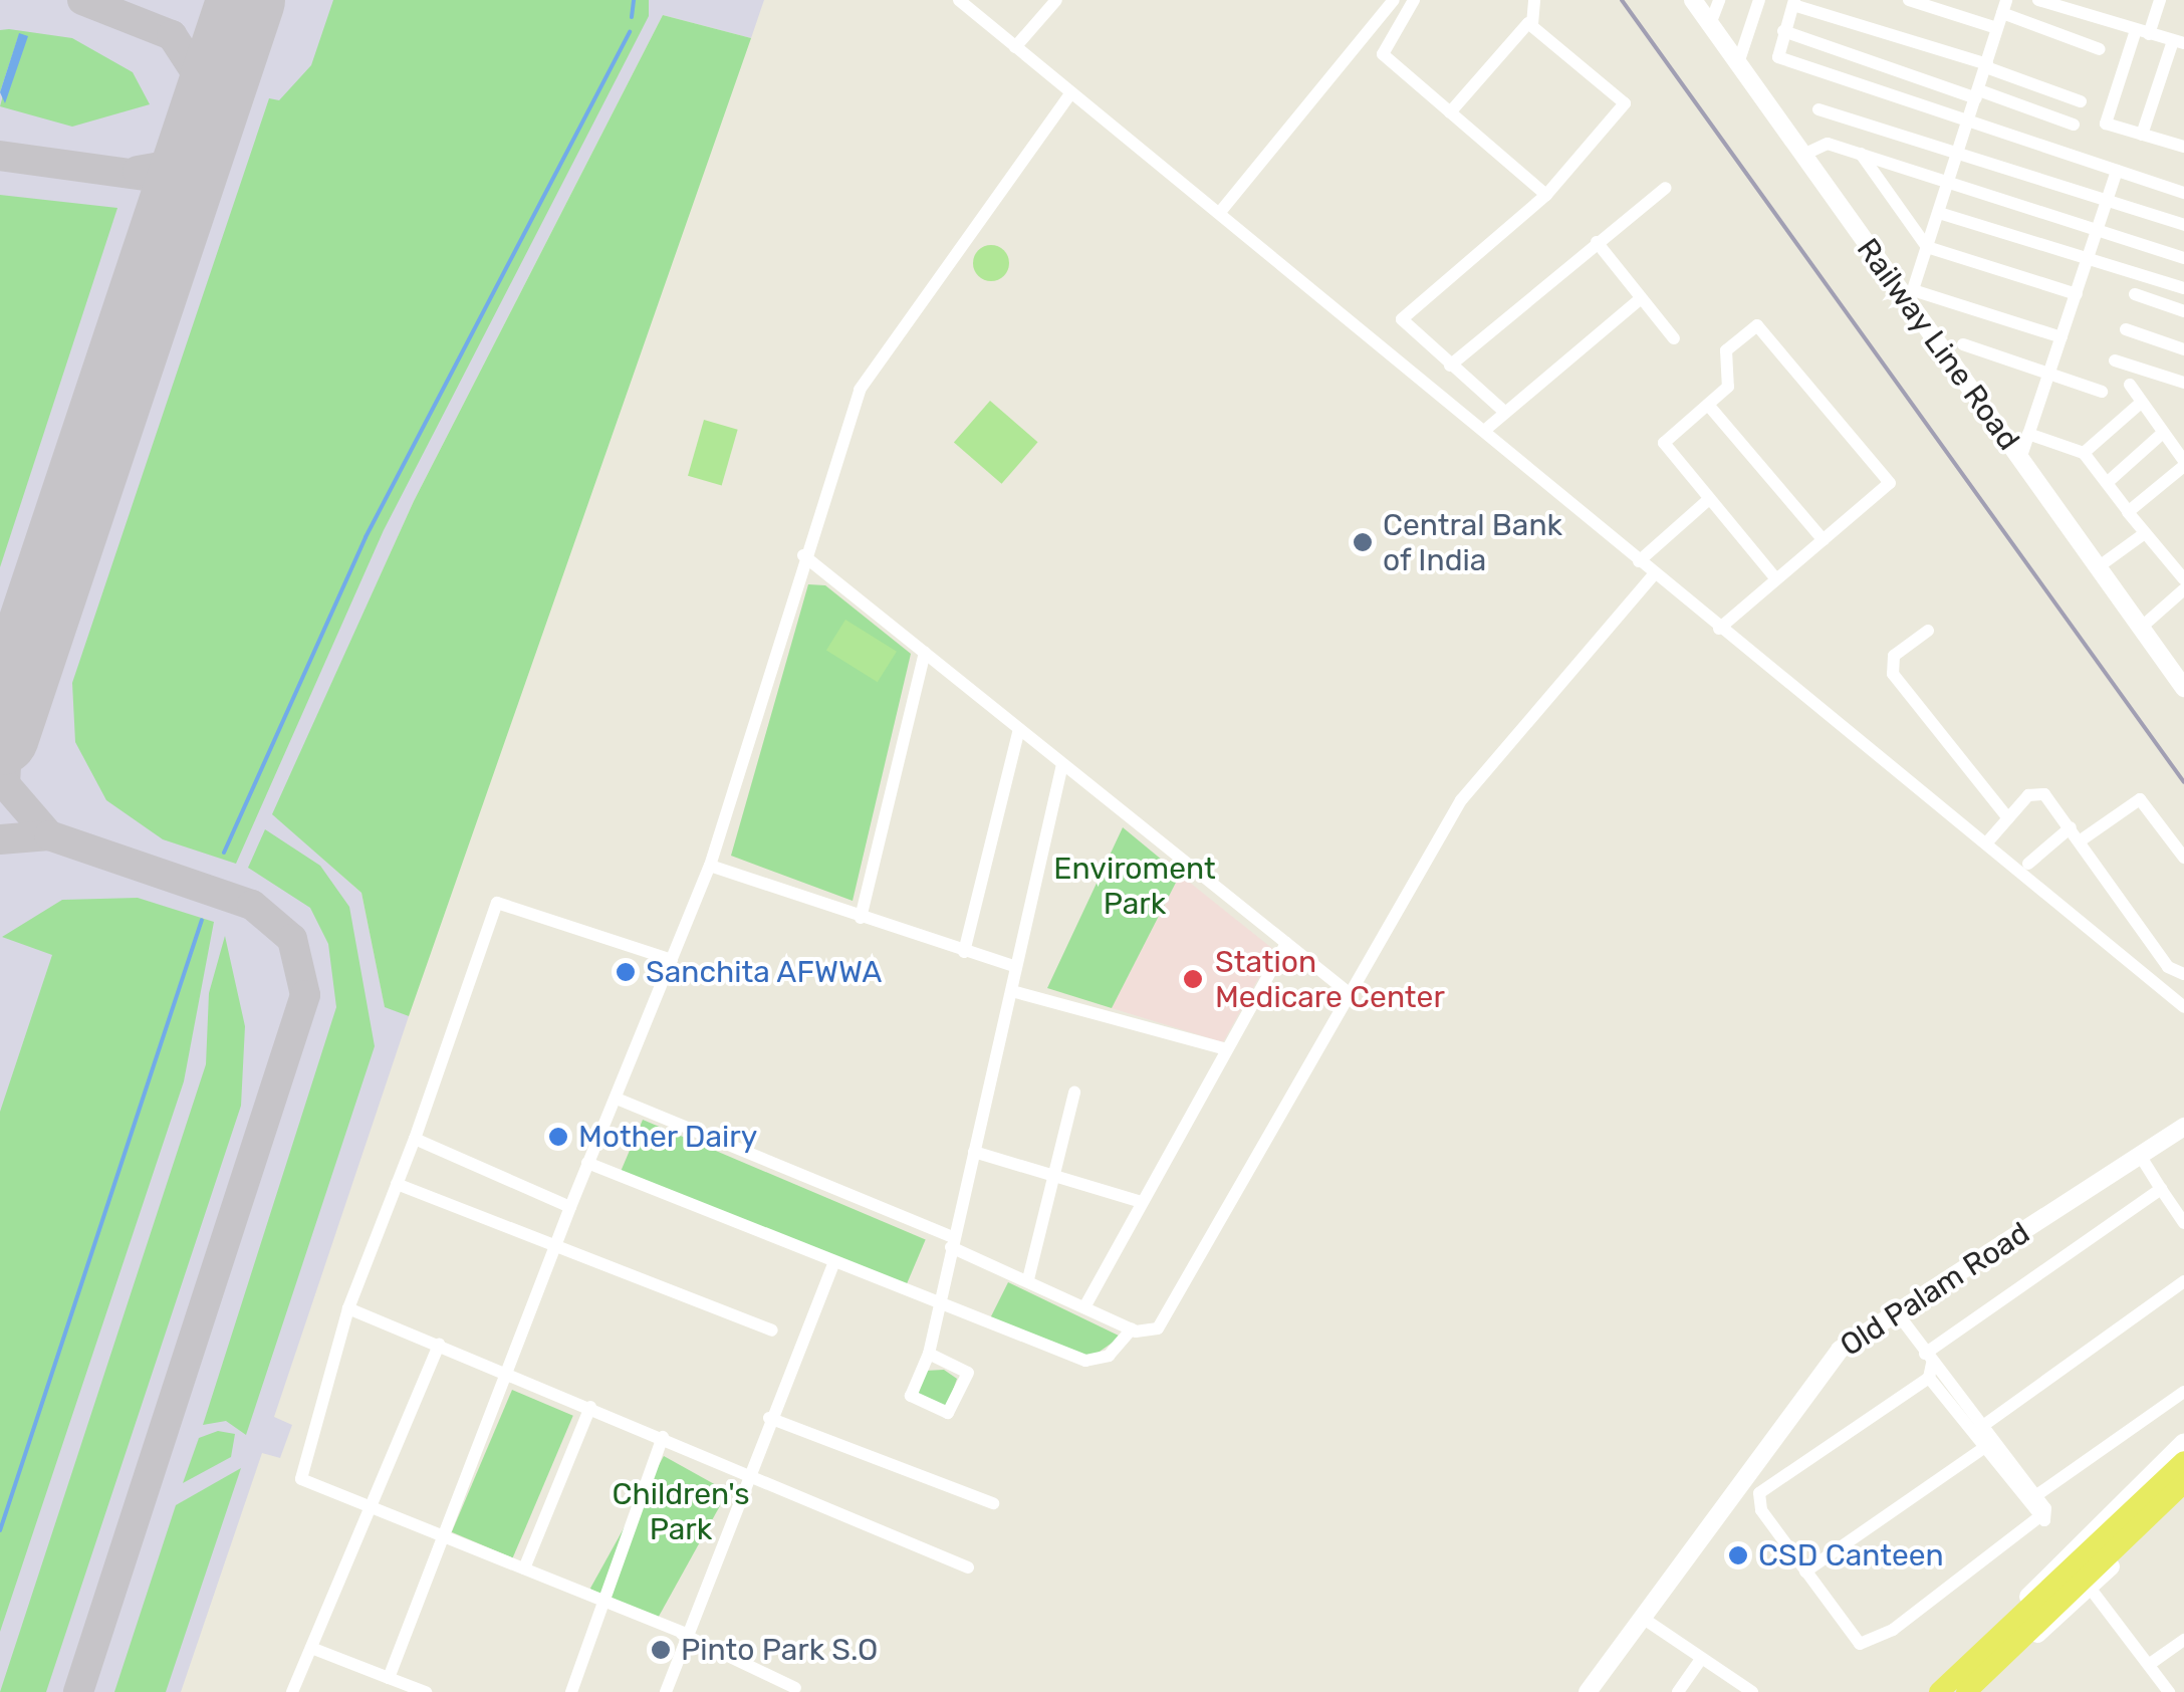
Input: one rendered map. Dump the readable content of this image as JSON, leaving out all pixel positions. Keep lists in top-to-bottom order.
{
  "streets": {
    "street": ["Railway Line Road", "Old Palam Road"]
  },
  "parks": ["Enviroment Park", "Children's Park"],
  "places": [
    "Central Bank of India",
    "Sanchita AFWWA",
    "Station Medicare Center",
    "Mother Dairy",
    "CSD Canteen",
    "Pinto Park S.O"
  ]
}
